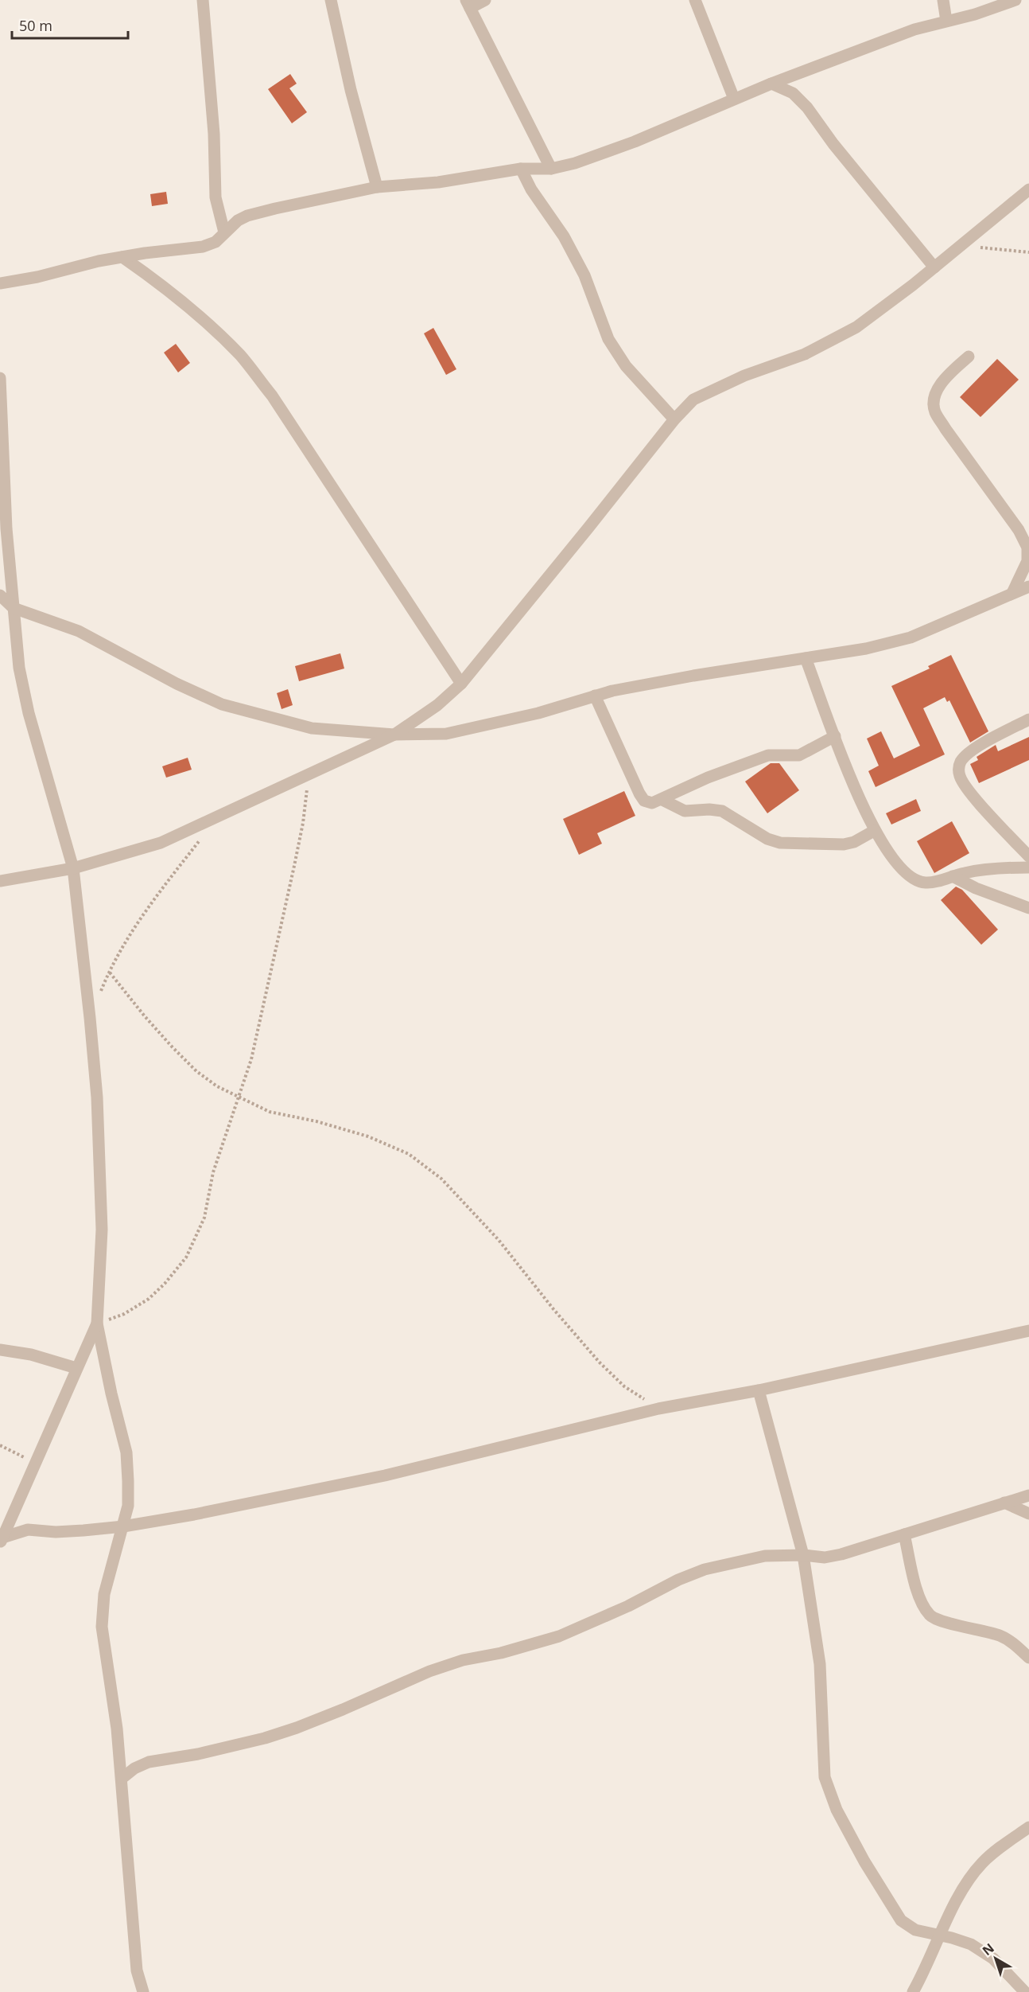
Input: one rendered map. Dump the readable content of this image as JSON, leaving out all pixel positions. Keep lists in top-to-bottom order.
{
  "scale_bar": "50 m",
  "north": "top left"
}
